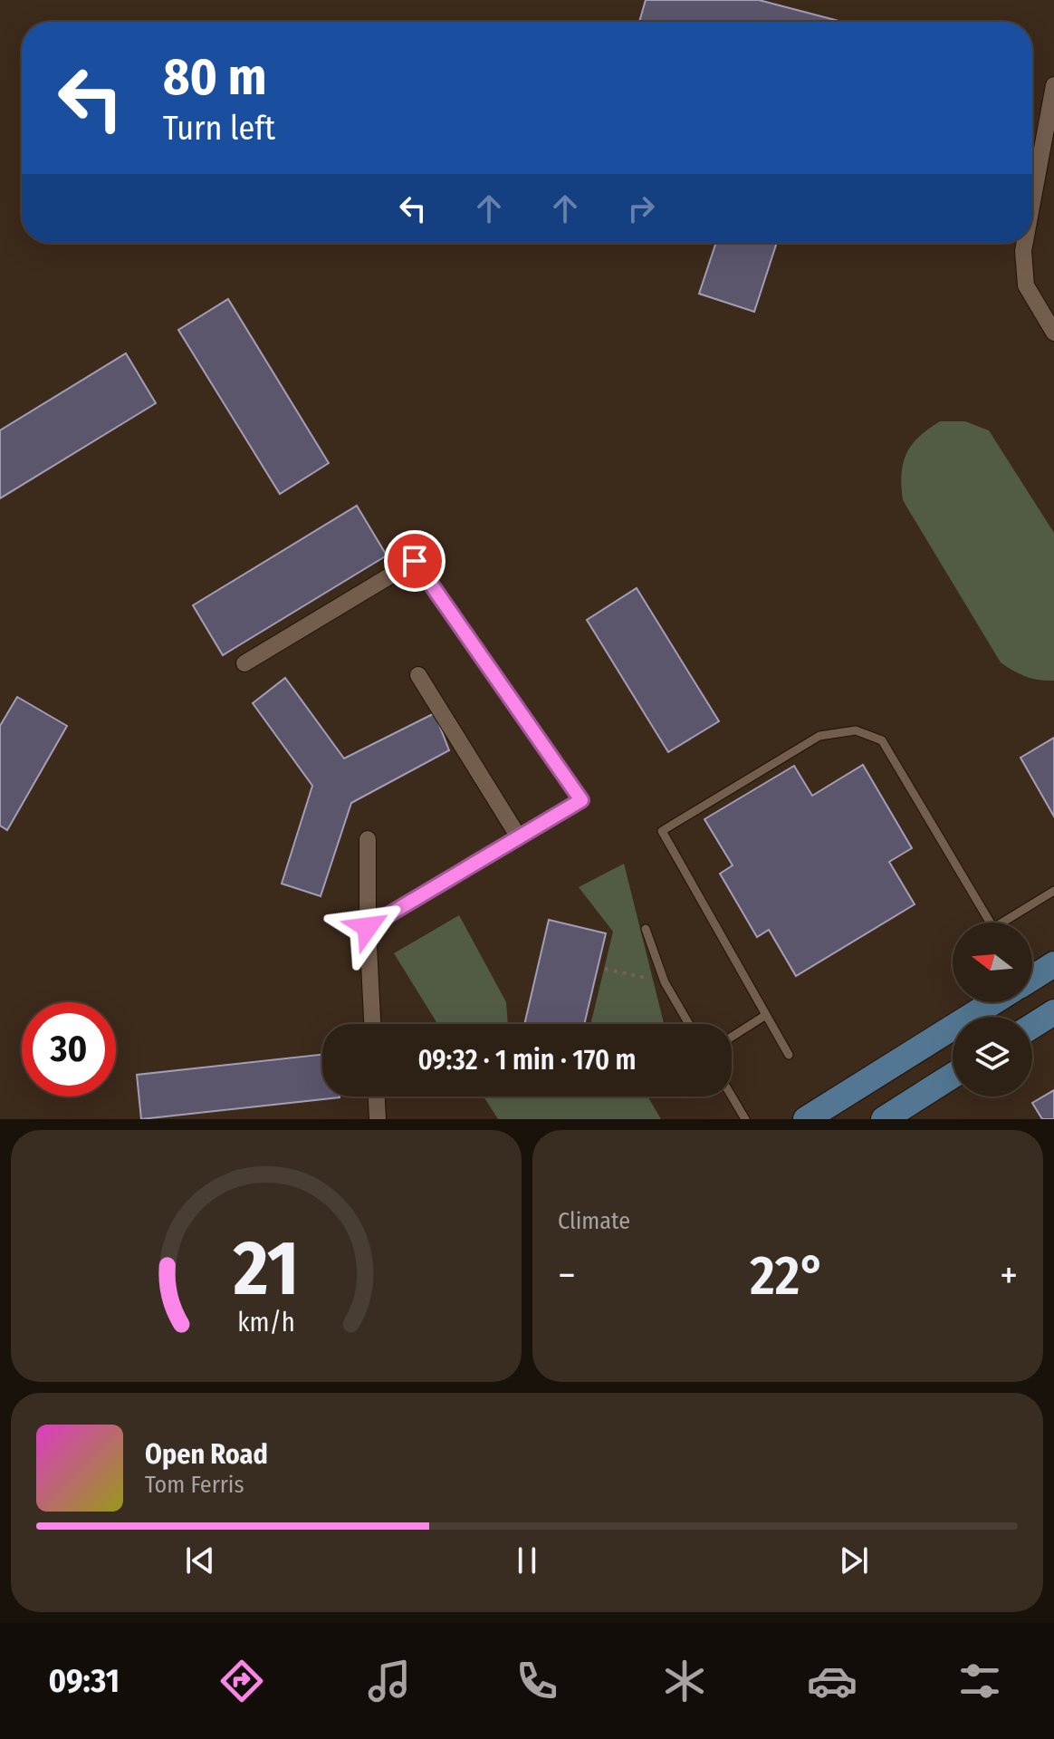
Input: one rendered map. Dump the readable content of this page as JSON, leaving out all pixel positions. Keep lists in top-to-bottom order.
{
  "north": "left",
  "page": {
    "turn": ["80 m", "Turn left"],
    "limit": "30",
    "trip": "09:32 · 1 min · 170 m",
    "tile": "Climate",
    "heat": ["−", "22°", "+"],
    "song": ["Open Road", "Tom Ferris"],
    "tabs": "09:31",
    "gauge": ["21", "km/h"]
  }
}
